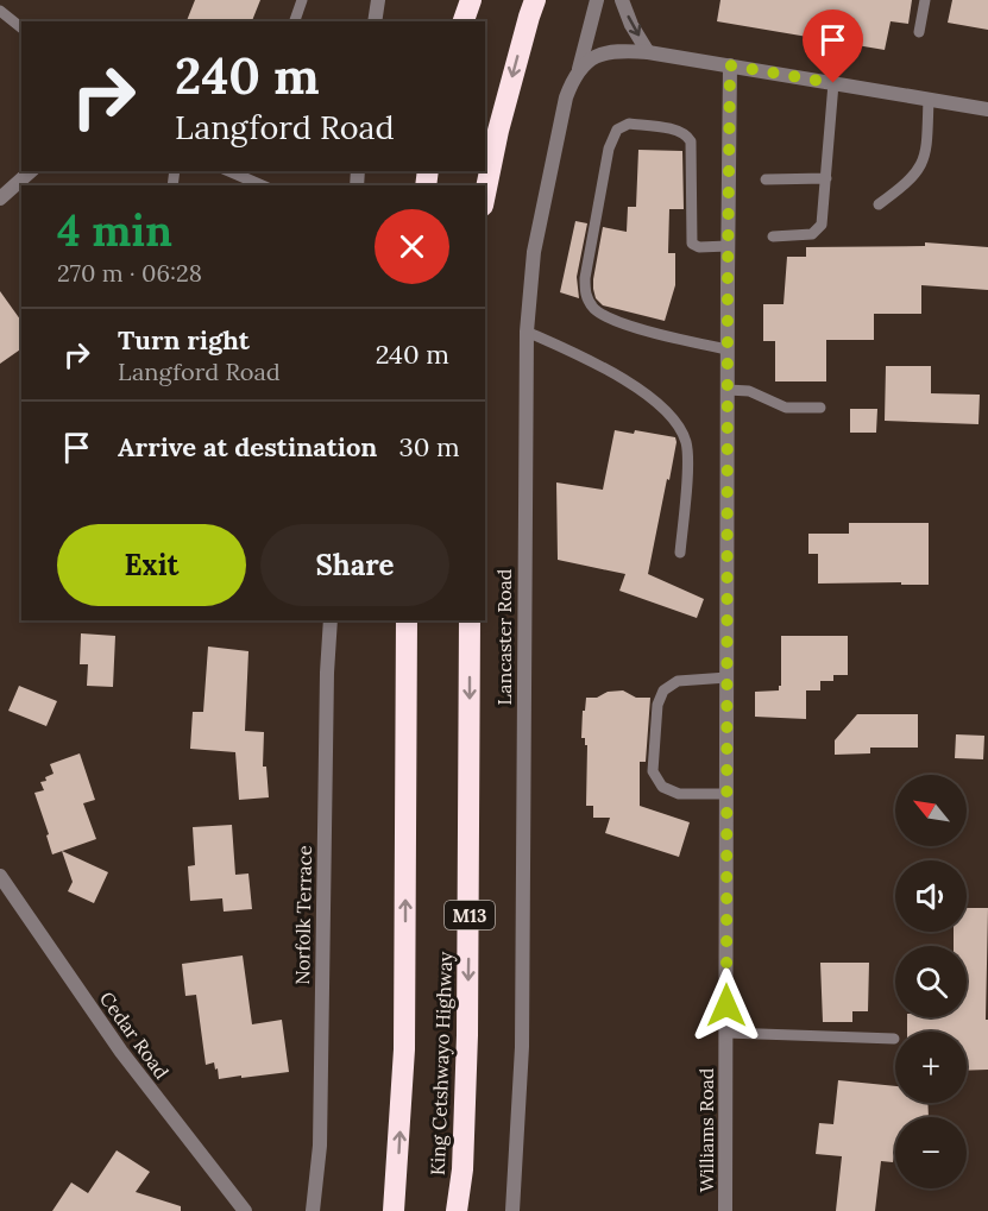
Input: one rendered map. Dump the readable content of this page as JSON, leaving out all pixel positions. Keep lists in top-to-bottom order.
{
  "streets": {
    "highway": ["M13", "King Cetshwayo Highway"],
    "street": [
      "Lancaster Road",
      "Norfolk Terrace",
      "Cedar Road",
      "Williams Road"
    ]
  },
  "north": "top left",
  "page": {
    "turn": ["240 m", "Langford Road"],
    "heading": ["4 min", "270 m · 06:28"],
    "list": [
      {
        "name": "Turn right",
        "note": "Langford Road",
        "value": "240 m"
      },
      {
        "name": "Arrive at destination",
        "value": "30 m"
      }
    ],
    "buttons": ["Exit", "Share"],
    "map_buttons": ["+", "−"]
  }
}
